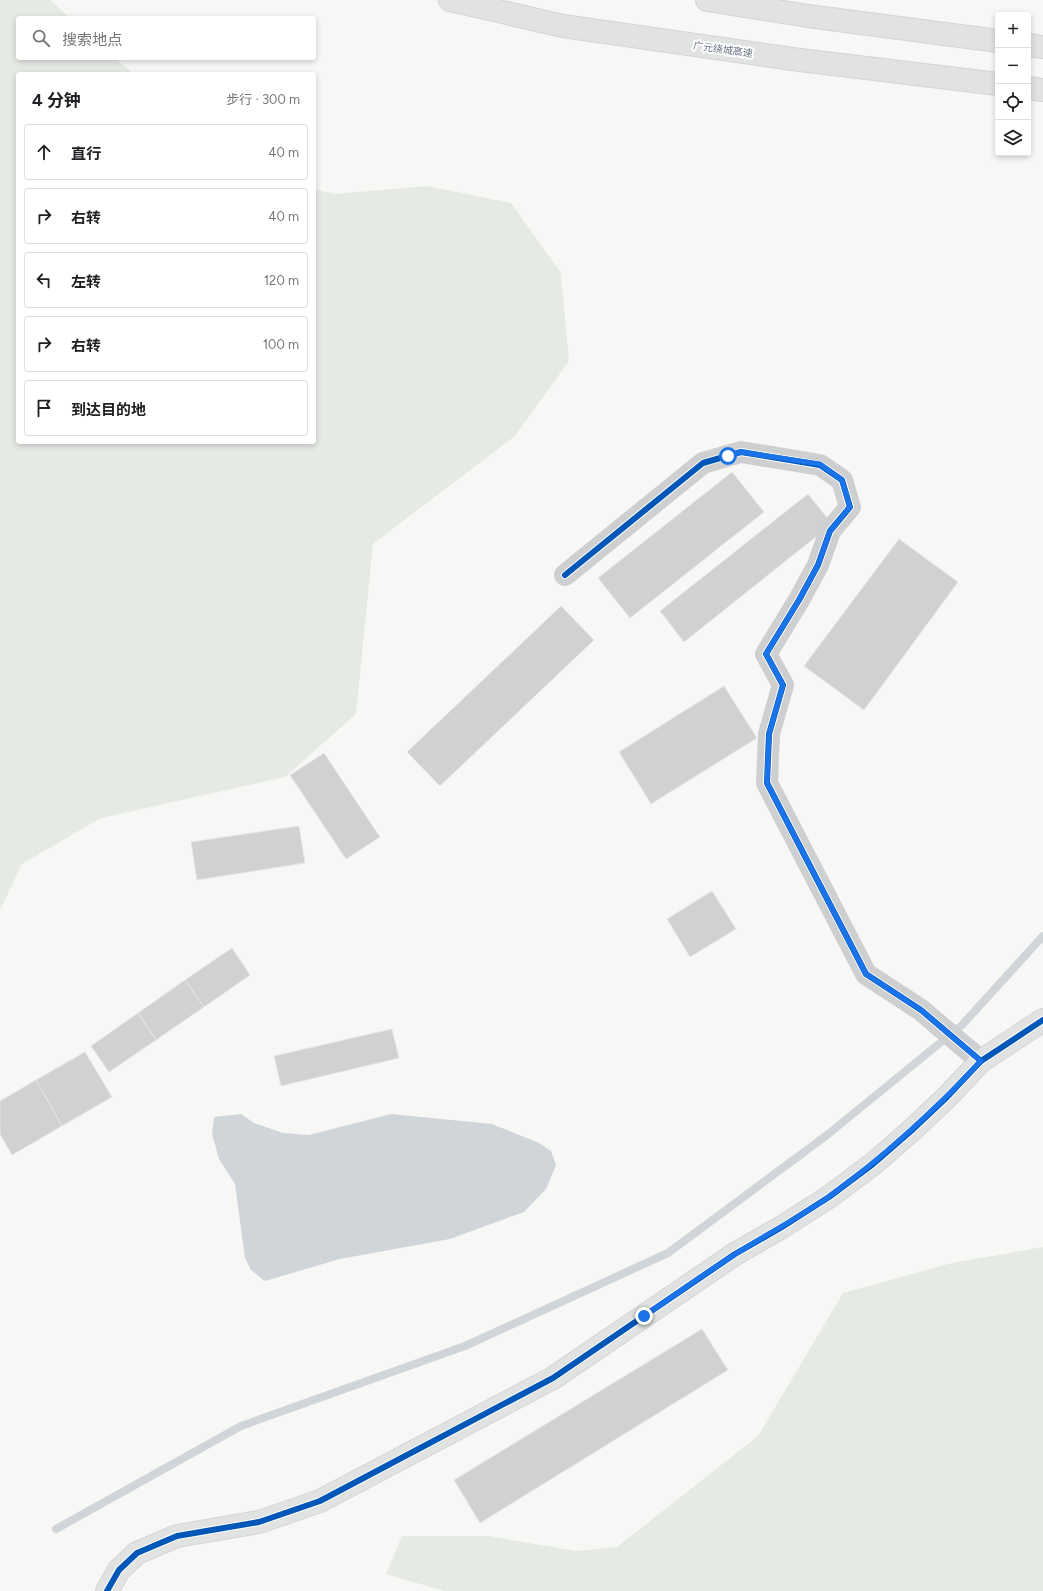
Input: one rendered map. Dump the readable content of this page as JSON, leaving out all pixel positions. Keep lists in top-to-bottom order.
{
  "streets": {
    "main road": ["广元绕城高速"]
  },
  "page": {
    "map_buttons": ["+", "−"],
    "search": "搜索地点",
    "heading": ["4 分钟", "步行 · 300 m"],
    "list": [
      ["直行", "40 m"],
      ["右转", "40 m"],
      ["左转", "120 m"],
      ["右转", "100 m"],
      "到达目的地"
    ]
  }
}
